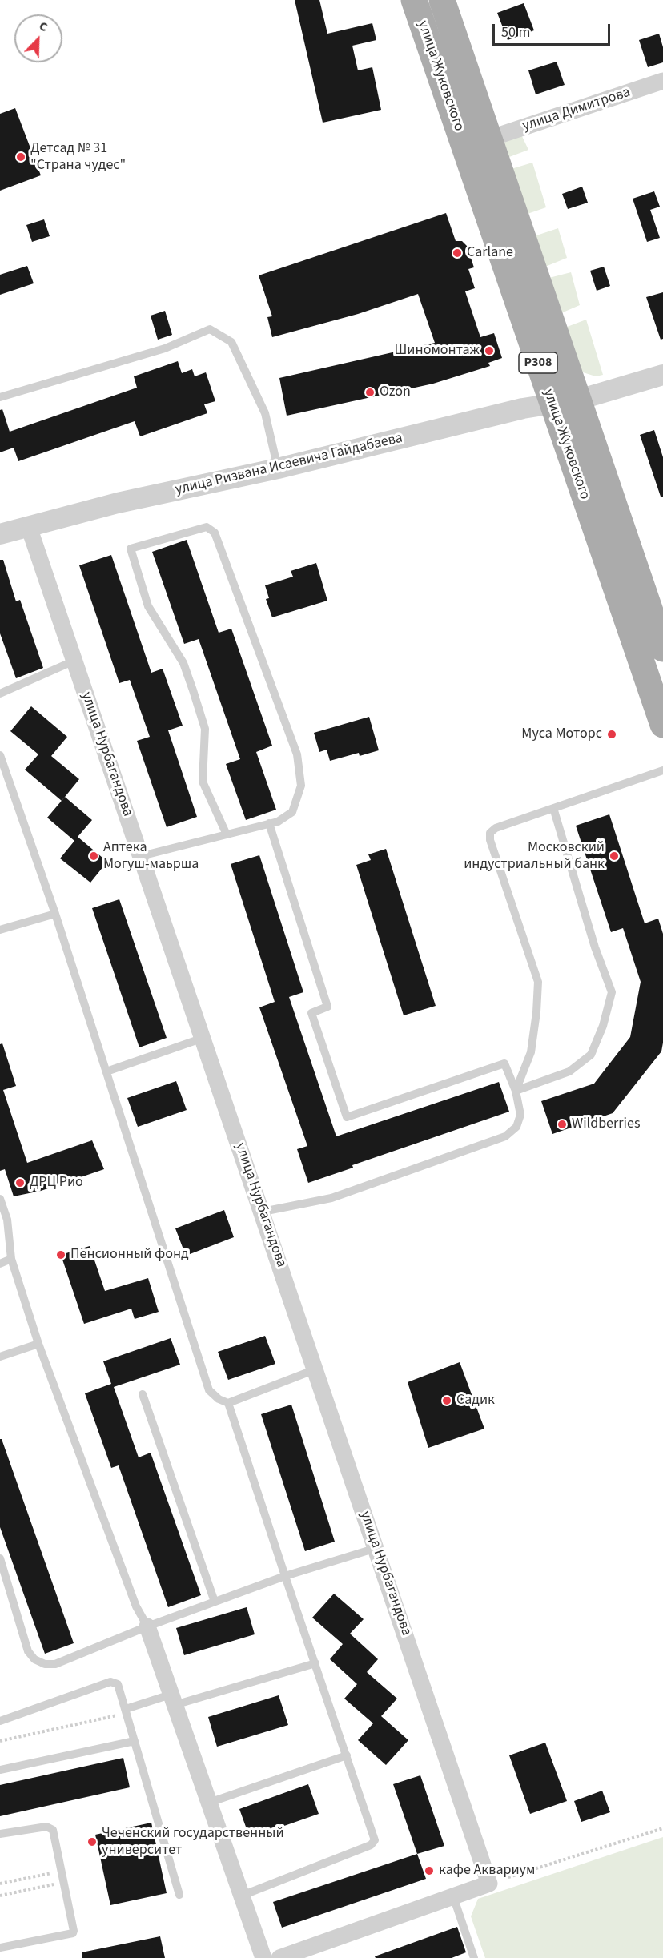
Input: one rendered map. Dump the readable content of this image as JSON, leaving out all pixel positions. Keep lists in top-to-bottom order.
{
  "streets": {
    "main road": ["улица Жуковского", "P308"],
    "street": ["улица Димитрова", "улица Ризвана Исаевича Гайдабаева", "улица Нурбагандова"]
  },
  "crossings": [
    ["улица Жуковского", "улица Ризвана Исаевича Гайдабаева"],
    ["улица Димитрова", "P308"],
    ["P308", "улица Ризвана Исаевича Гайдабаева"],
    ["улица Ризвана Исаевича Гайдабаева", "улица Нурбагандова"]
  ],
  "places": [
    "Детсад № 31 \"Страна чудес\"",
    "Carlane",
    "Шиномонтаж",
    "Ozon",
    "Муса Моторс",
    "Аптека Могуш-маьрша",
    "Московский индустриальный банк",
    "Wildberries",
    "ДРЦ Рио",
    "Пенсионный фонд",
    "Садик",
    "Чеченский государственный университет",
    "кафе Аквариум"
  ],
  "scale_bar": "50 m",
  "north": "top right"
}
